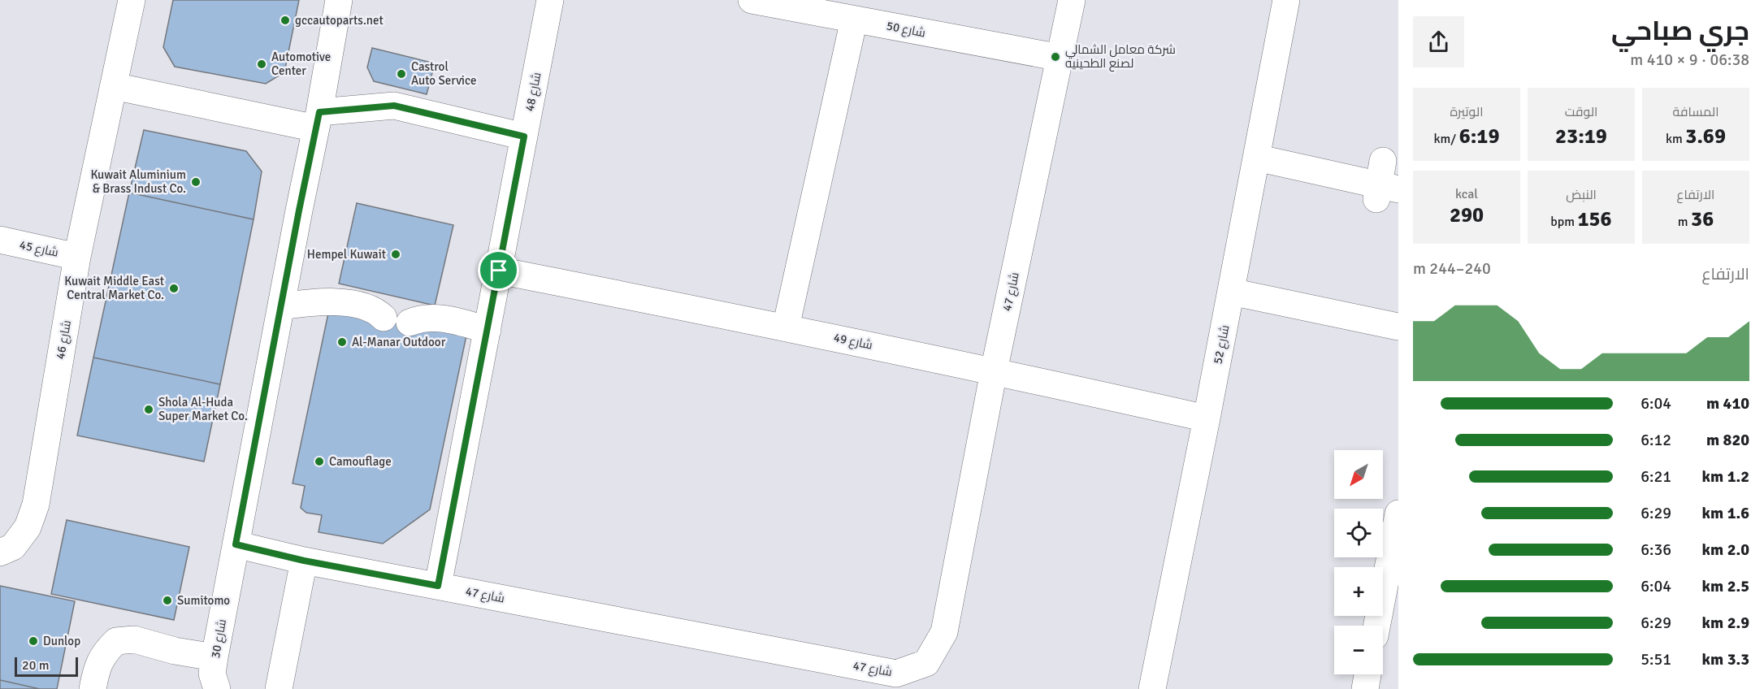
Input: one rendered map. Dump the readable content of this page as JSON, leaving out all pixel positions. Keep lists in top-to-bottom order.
{
  "streets": {
    "street": [
      "شارع 50",
      "شارع 48",
      "شارع 45",
      "شارع 47",
      "شارع 46",
      "شارع 49",
      "شارع 52",
      "شارع 30"
    ]
  },
  "crossings": [
    ["شارع 50", "شارع 47"],
    ["شارع 48", "شارع 47"],
    ["شارع 48", "شارع 49"],
    ["شارع 45", "شارع 46"],
    ["شارع 47", "شارع 49"],
    ["شارع 47", "شارع 30"],
    ["شارع 49", "شارع 52"]
  ],
  "places": [
    "gccautoparts.net",
    "شركة معامل الشمالي لصنع الطحينيه",
    "Automotive Center",
    "Castrol Auto Service",
    "Kuwait Aluminium & Brass Indust Co.",
    "Hempel Kuwait",
    "Kuwait Middle East Central Market Co.",
    "Al-Manar Outdoor",
    "Shola Al-Huda Super Market Co.",
    "Camouflage",
    "Sumitomo",
    "Dunlop"
  ],
  "scale_bar": "20 m",
  "north": "bottom left",
  "page": {
    "heading": ["جري صباحي", "06:38 · 9 × 410 m"],
    "stats": [
      ["المسافة", "3.69 km"],
      ["الوقت", "23:19"],
      ["الوتيرة", "6:19 /km"],
      ["الارتفاع", "36 m"],
      ["النبض", "156 bpm"],
      ["kcal", "290"]
    ],
    "chart": ["الارتفاع", "240–244 m"],
    "list": [
      {
        "name": "410 m",
        "note": "6:04"
      },
      {
        "name": "820 m",
        "note": "6:12"
      },
      {
        "name": "1.2 km",
        "note": "6:21"
      },
      {
        "name": "1.6 km",
        "note": "6:29"
      },
      {
        "name": "2.0 km",
        "note": "6:36"
      },
      {
        "name": "2.5 km",
        "note": "6:04"
      },
      {
        "name": "2.9 km",
        "note": "6:29"
      },
      {
        "name": "3.3 km",
        "note": "5:51"
      }
    ],
    "map_buttons": ["+", "−"],
    "scale": "20 m"
  }
}
